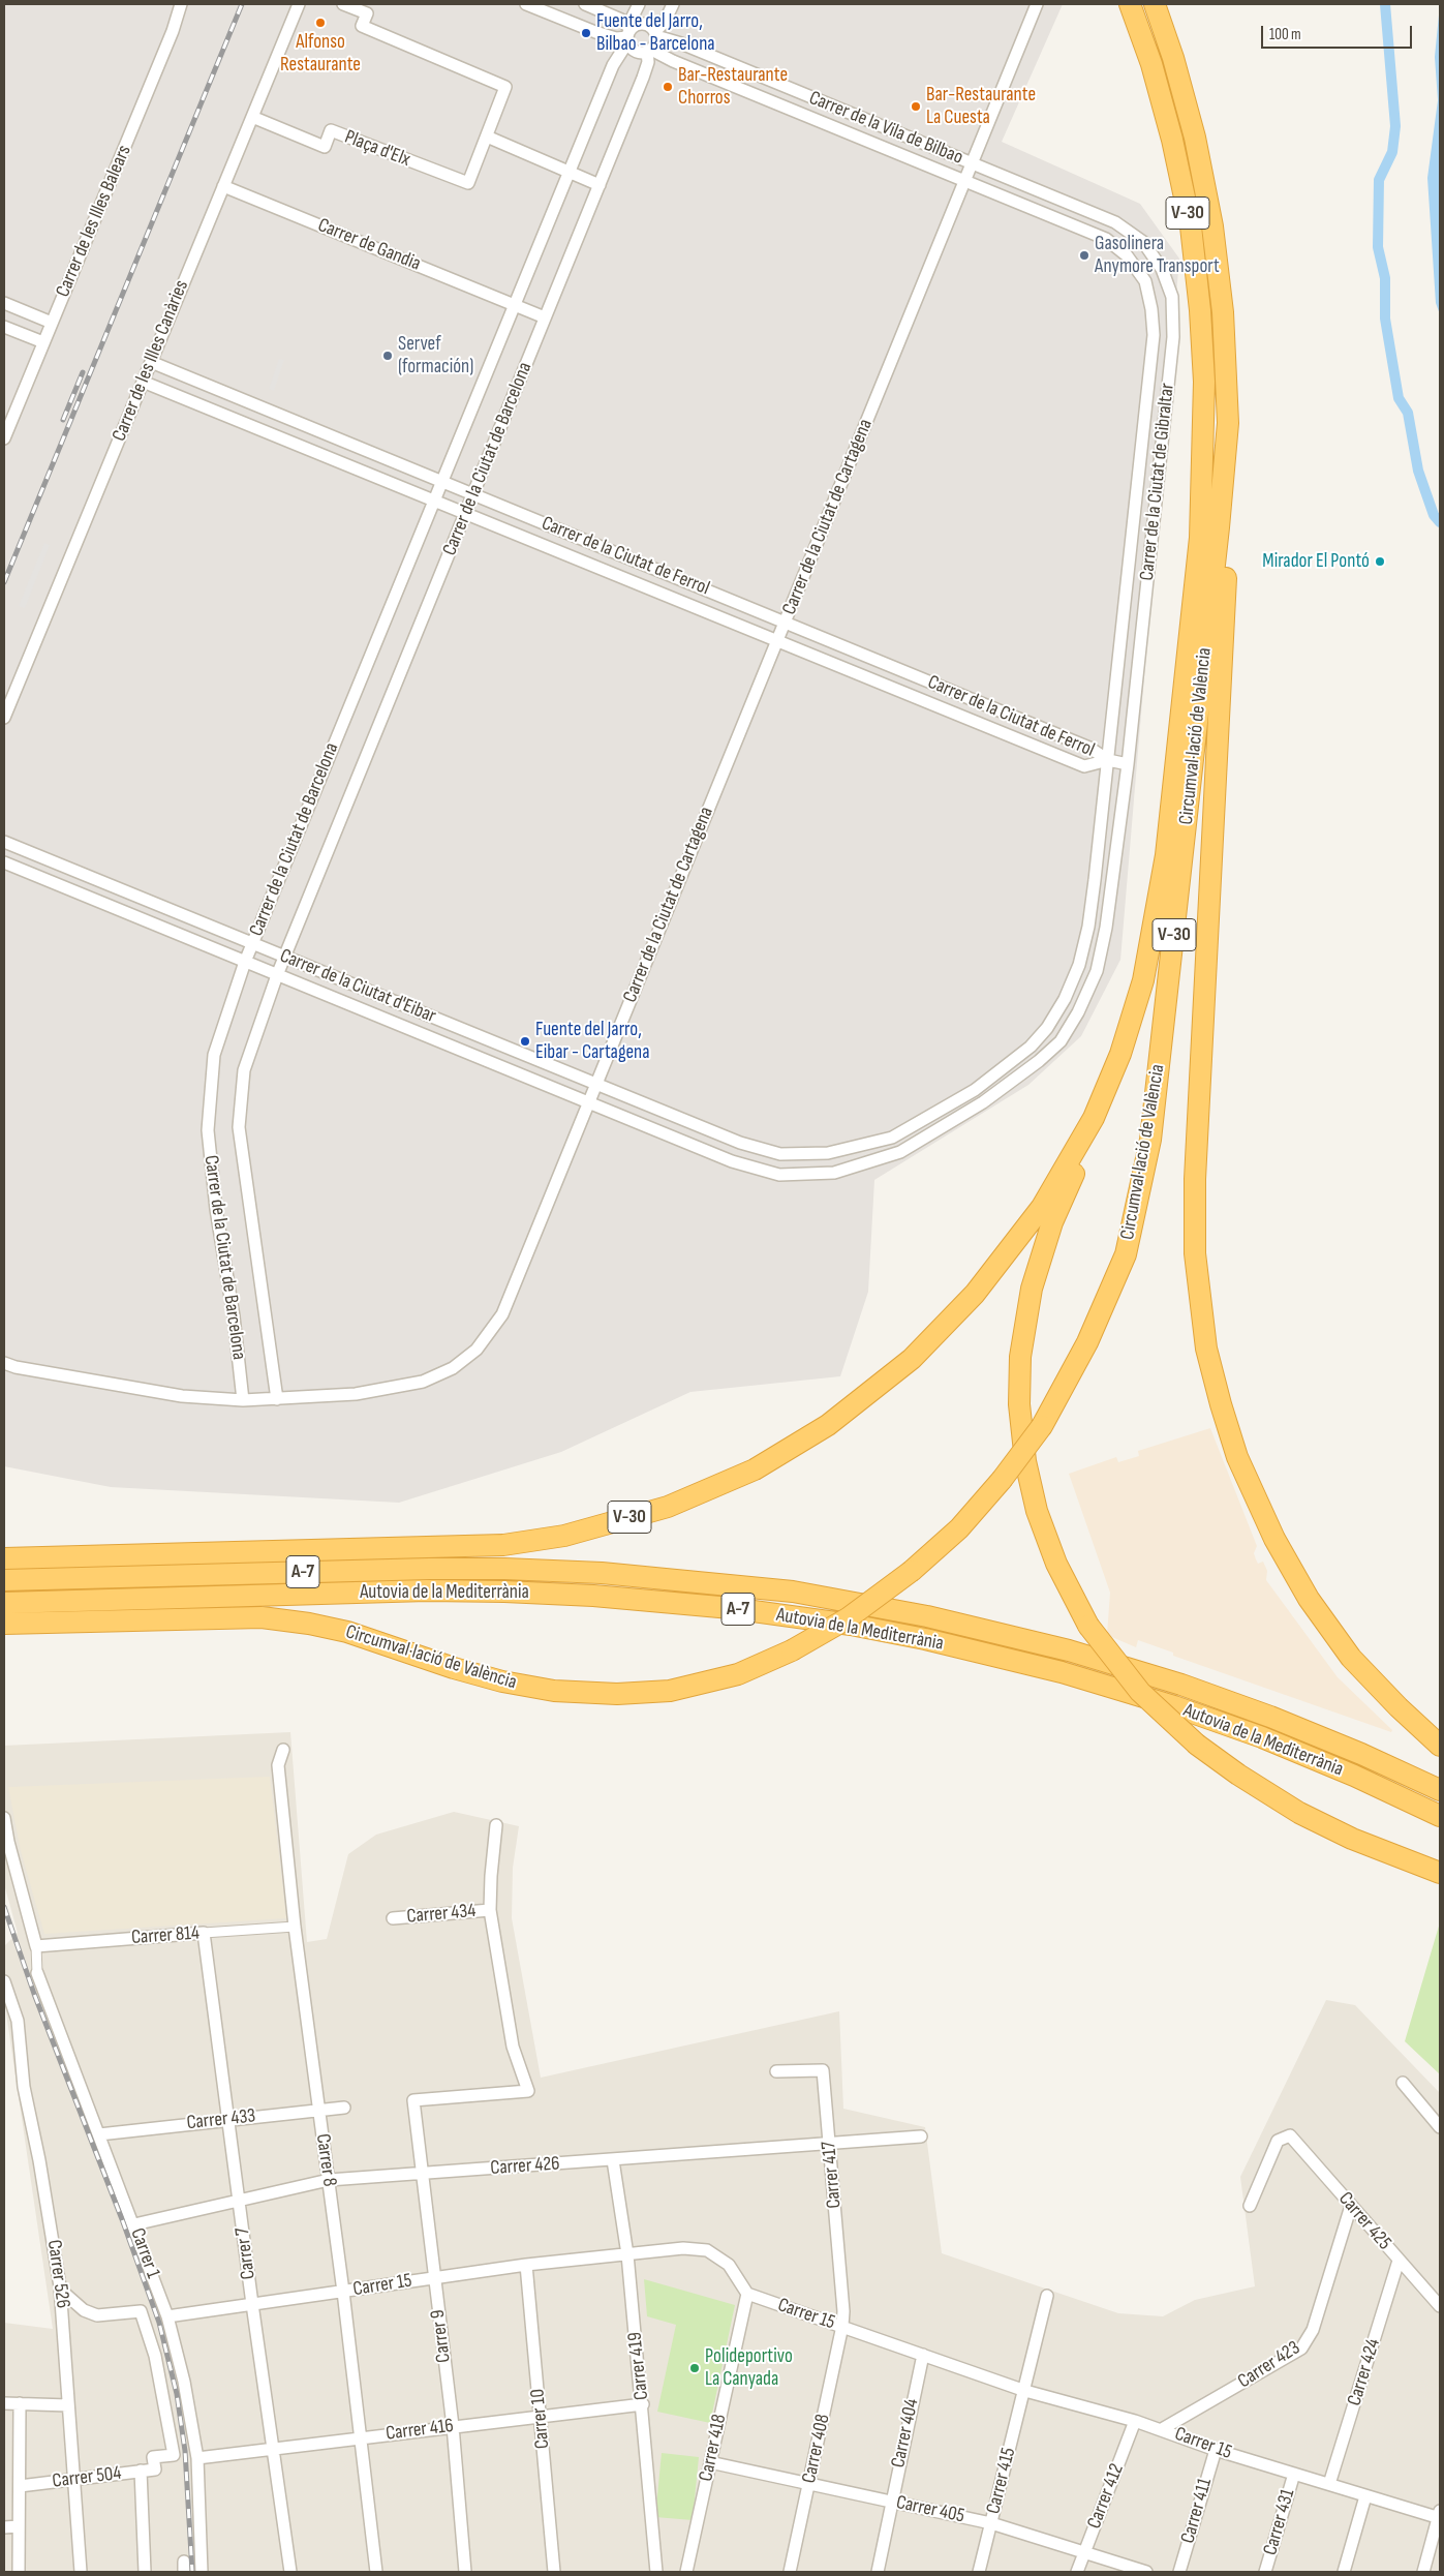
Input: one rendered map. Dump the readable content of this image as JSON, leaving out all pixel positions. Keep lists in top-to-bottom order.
{
  "streets": {
    "highway": [
      "V-30",
      "Circumval·lació de València",
      "A-7",
      "Autovia de la Mediterrània"
    ],
    "street": [
      "Carrer de la Vila de Bilbao",
      "Plaça d'Elx",
      "Carrer de les Illes Balears",
      "Carrer de Gandia",
      "Carrer de les Illes Canàries",
      "Carrer de la Ciutat de Barcelona",
      "Carrer de la Ciutat de Gibraltar",
      "Carrer de la Ciutat de Cartagena",
      "Carrer de la Ciutat de Ferrol",
      "Carrer de la Ciutat d'Eibar",
      "Carrer 434",
      "Carrer 814",
      "Carrer 433",
      "Carrer 8",
      "Carrer 426",
      "Carrer 417",
      "Carrer 425",
      "Carrer 1",
      "Carrer 7",
      "Carrer 526",
      "Carrer 15",
      "Carrer 9",
      "Carrer 423",
      "Carrer 419",
      "Carrer 424",
      "Carrer 10",
      "Carrer 416",
      "Carrer 404",
      "Carrer 418",
      "Carrer 408",
      "Carrer 504",
      "Carrer 415",
      "Carrer 412",
      "Carrer 405",
      "Carrer 411",
      "Carrer 431"
    ]
  },
  "crossings": [
    ["Carrer de la Vila de Bilbao", "Carrer de la Ciutat de Barcelona"],
    ["Carrer de la Vila de Bilbao", "Carrer de la Ciutat de Gibraltar"],
    ["Carrer de la Vila de Bilbao", "Carrer de la Ciutat de Cartagena"],
    ["Plaça d'Elx", "Carrer de les Illes Canàries"],
    ["Carrer de Gandia", "Carrer de les Illes Canàries"],
    ["Carrer de Gandia", "Carrer de la Ciutat de Barcelona"],
    ["Carrer de les Illes Canàries", "Carrer de la Ciutat de Ferrol"],
    ["Carrer de la Ciutat de Barcelona", "Carrer de la Ciutat de Cartagena"],
    ["Carrer de la Ciutat de Barcelona", "Carrer de la Ciutat de Ferrol"],
    ["Carrer de la Ciutat de Barcelona", "Carrer de la Ciutat d'Eibar"],
    ["Carrer de la Ciutat de Gibraltar", "Carrer de la Ciutat de Cartagena"],
    ["Carrer de la Ciutat de Gibraltar", "Carrer de la Ciutat de Ferrol"],
    ["Carrer de la Ciutat de Gibraltar", "Carrer de la Ciutat d'Eibar"],
    ["Carrer de la Ciutat de Cartagena", "Carrer de la Ciutat de Ferrol"],
    ["Carrer de la Ciutat de Cartagena", "Carrer de la Ciutat d'Eibar"],
    ["Carrer 434", "Carrer 9"],
    ["Carrer 814", "Carrer 8"],
    ["Carrer 814", "Carrer 1"],
    ["Carrer 814", "Carrer 7"],
    ["Carrer 433", "Carrer 8"],
    ["Carrer 433", "Carrer 1"],
    ["Carrer 433", "Carrer 7"],
    ["Carrer 8", "Carrer 426"],
    ["Carrer 8", "Carrer 15"],
    ["Carrer 8", "Carrer 416"],
    ["Carrer 426", "Carrer 417"],
    ["Carrer 426", "Carrer 1"],
    ["Carrer 426", "Carrer 7"],
    ["Carrer 426", "Carrer 9"],
    ["Carrer 426", "Carrer 419"],
    ["Carrer 417", "Carrer 15"],
    ["Carrer 417", "Carrer 408"],
    ["Carrer 425", "Carrer 423"],
    ["Carrer 425", "Carrer 424"],
    ["Carrer 1", "Carrer 15"],
    ["Carrer 1", "Carrer 416"],
    ["Carrer 7", "Carrer 15"],
    ["Carrer 7", "Carrer 416"],
    ["Carrer 526", "Carrer 504"],
    ["Carrer 15", "Carrer 9"],
    ["Carrer 15", "Carrer 423"],
    ["Carrer 15", "Carrer 419"],
    ["Carrer 15", "Carrer 424"],
    ["Carrer 15", "Carrer 10"],
    ["Carrer 15", "Carrer 404"],
    ["Carrer 15", "Carrer 418"],
    ["Carrer 15", "Carrer 408"],
    ["Carrer 15", "Carrer 415"],
    ["Carrer 15", "Carrer 412"],
    ["Carrer 15", "Carrer 411"],
    ["Carrer 15", "Carrer 431"],
    ["Carrer 9", "Carrer 416"],
    ["Carrer 419", "Carrer 416"],
    ["Carrer 10", "Carrer 416"],
    ["Carrer 404", "Carrer 405"],
    ["Carrer 418", "Carrer 405"],
    ["Carrer 408", "Carrer 405"],
    ["Carrer 415", "Carrer 405"],
    ["Carrer 412", "Carrer 405"]
  ],
  "places": [
    "Alfonso Restaurante",
    "Fuente del Jarro, Bilbao - Barcelona",
    "Bar-Restaurante Chorros",
    "Bar-Restaurante La Cuesta",
    "Gasolinera Anymore Transport",
    "Servef (formación)",
    "Mirador El Pontó",
    "Fuente del Jarro, Eibar - Cartagena",
    "Polideportivo La Canyada"
  ],
  "scale_bar": "100 m"
}
